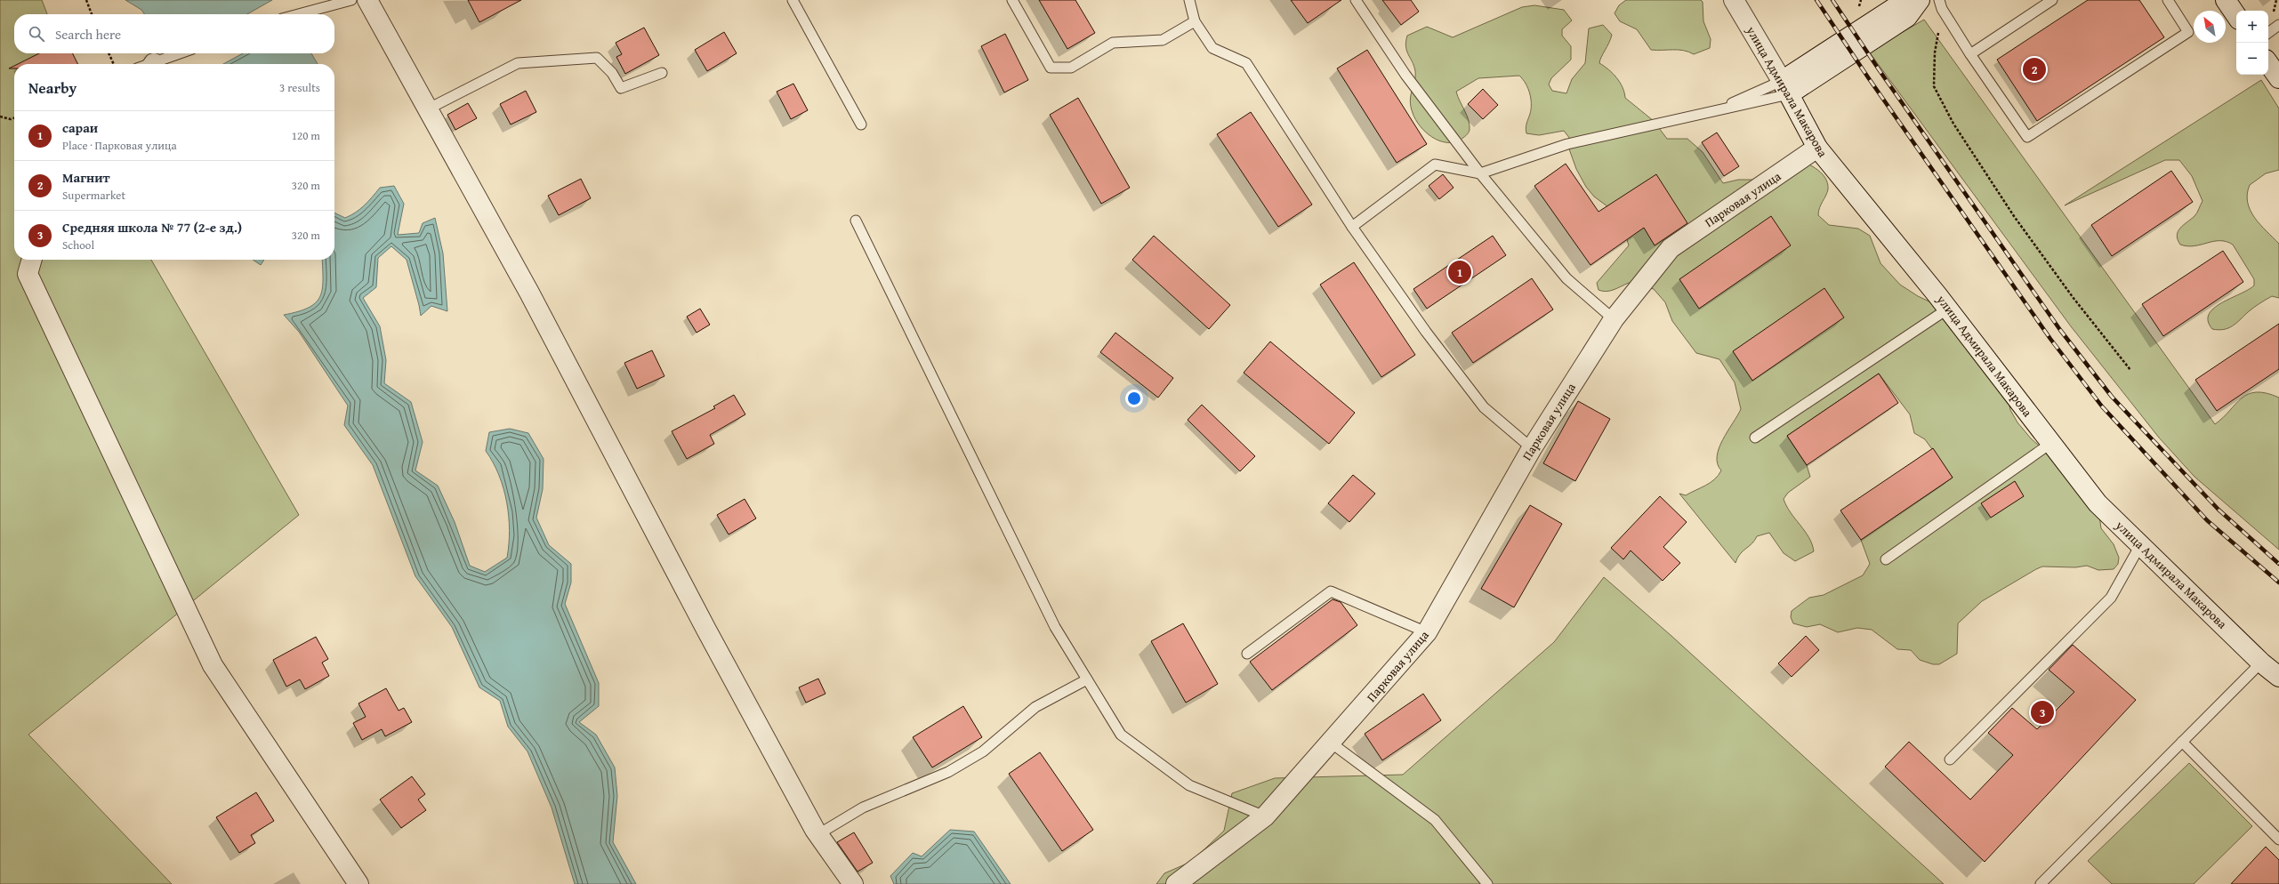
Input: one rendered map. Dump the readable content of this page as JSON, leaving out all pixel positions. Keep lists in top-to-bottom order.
{
  "streets": {
    "street": ["улица Адмирала Макарова", "Парковая улица"]
  },
  "crossings": [
    ["улица Адмирала Макарова", "Парковая улица"]
  ],
  "north": "top left",
  "page": {
    "map_buttons": ["+", "−"],
    "search": "Search here",
    "pins": ["2", "1", "3"],
    "heading": ["Nearby", "3 results"],
    "list": [
      {
        "mark": "1",
        "name": "сараи",
        "note": "Place · Парковая улица",
        "value": "120 m"
      },
      {
        "mark": "2",
        "name": "Магнит",
        "note": "Supermarket",
        "value": "320 m"
      },
      {
        "mark": "3",
        "name": "Средняя школа № 77 (2-е зд.)",
        "note": "School",
        "value": "320 m"
      }
    ]
  }
}
